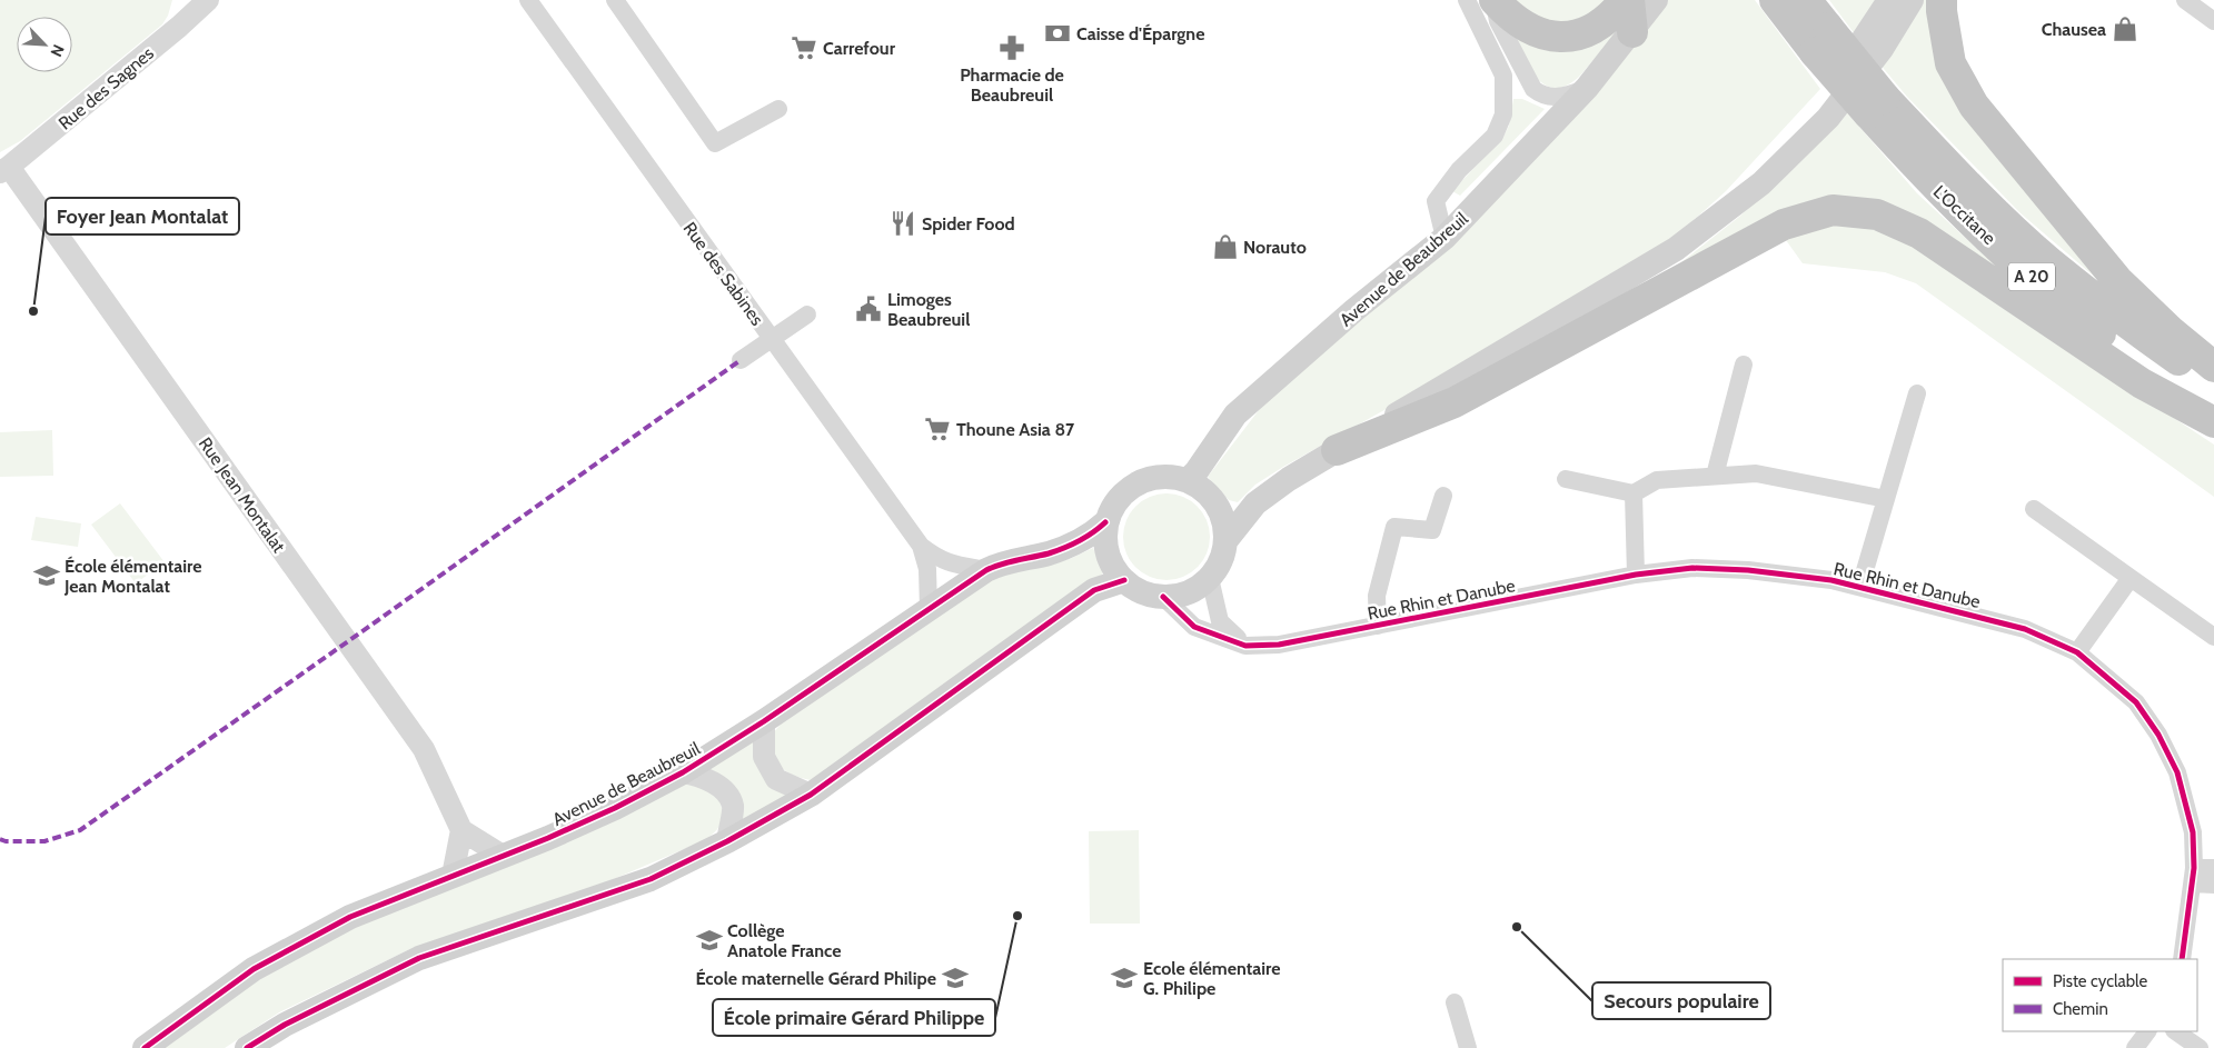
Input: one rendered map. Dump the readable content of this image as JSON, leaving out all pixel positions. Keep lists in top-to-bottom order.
{
  "streets": {
    "highway": ["L'Occitane", "A 20"],
    "main road": ["Avenue de Beaubreuil"],
    "street": [
      "Rue des Sagnes",
      "Rue des Sabines",
      "Rue Jean Montalat",
      "Rue Rhin et Danube"
    ]
  },
  "crossings": [
    ["Rue des Sagnes", "Rue Jean Montalat"],
    ["Avenue de Beaubreuil", "Rue des Sabines"],
    ["Avenue de Beaubreuil", "Rue Rhin et Danube"]
  ],
  "places": {
    "shop": ["Chausea", "Norauto"],
    "bank": ["Caisse d'Épargne"],
    "supermarket": ["Carrefour", "Thoune Asia 87"],
    "pharmacy": ["Pharmacie de Beaubreuil"],
    "restaurant": ["Spider Food"],
    "public building": ["Limoges Beaubreuil"],
    "other": ["Foyer Jean Montalat", "École primaire Gérard Philippe", "Secours populaire"],
    "school or university": [
      "École élémentaire Jean Montalat",
      "Collège Anatole France",
      "École maternelle Gérard Philipe",
      "Ecole élémentaire G. Philipe"
    ]
  },
  "legend": ["Piste cyclable", "Chemin"],
  "north": "bottom right"
}
